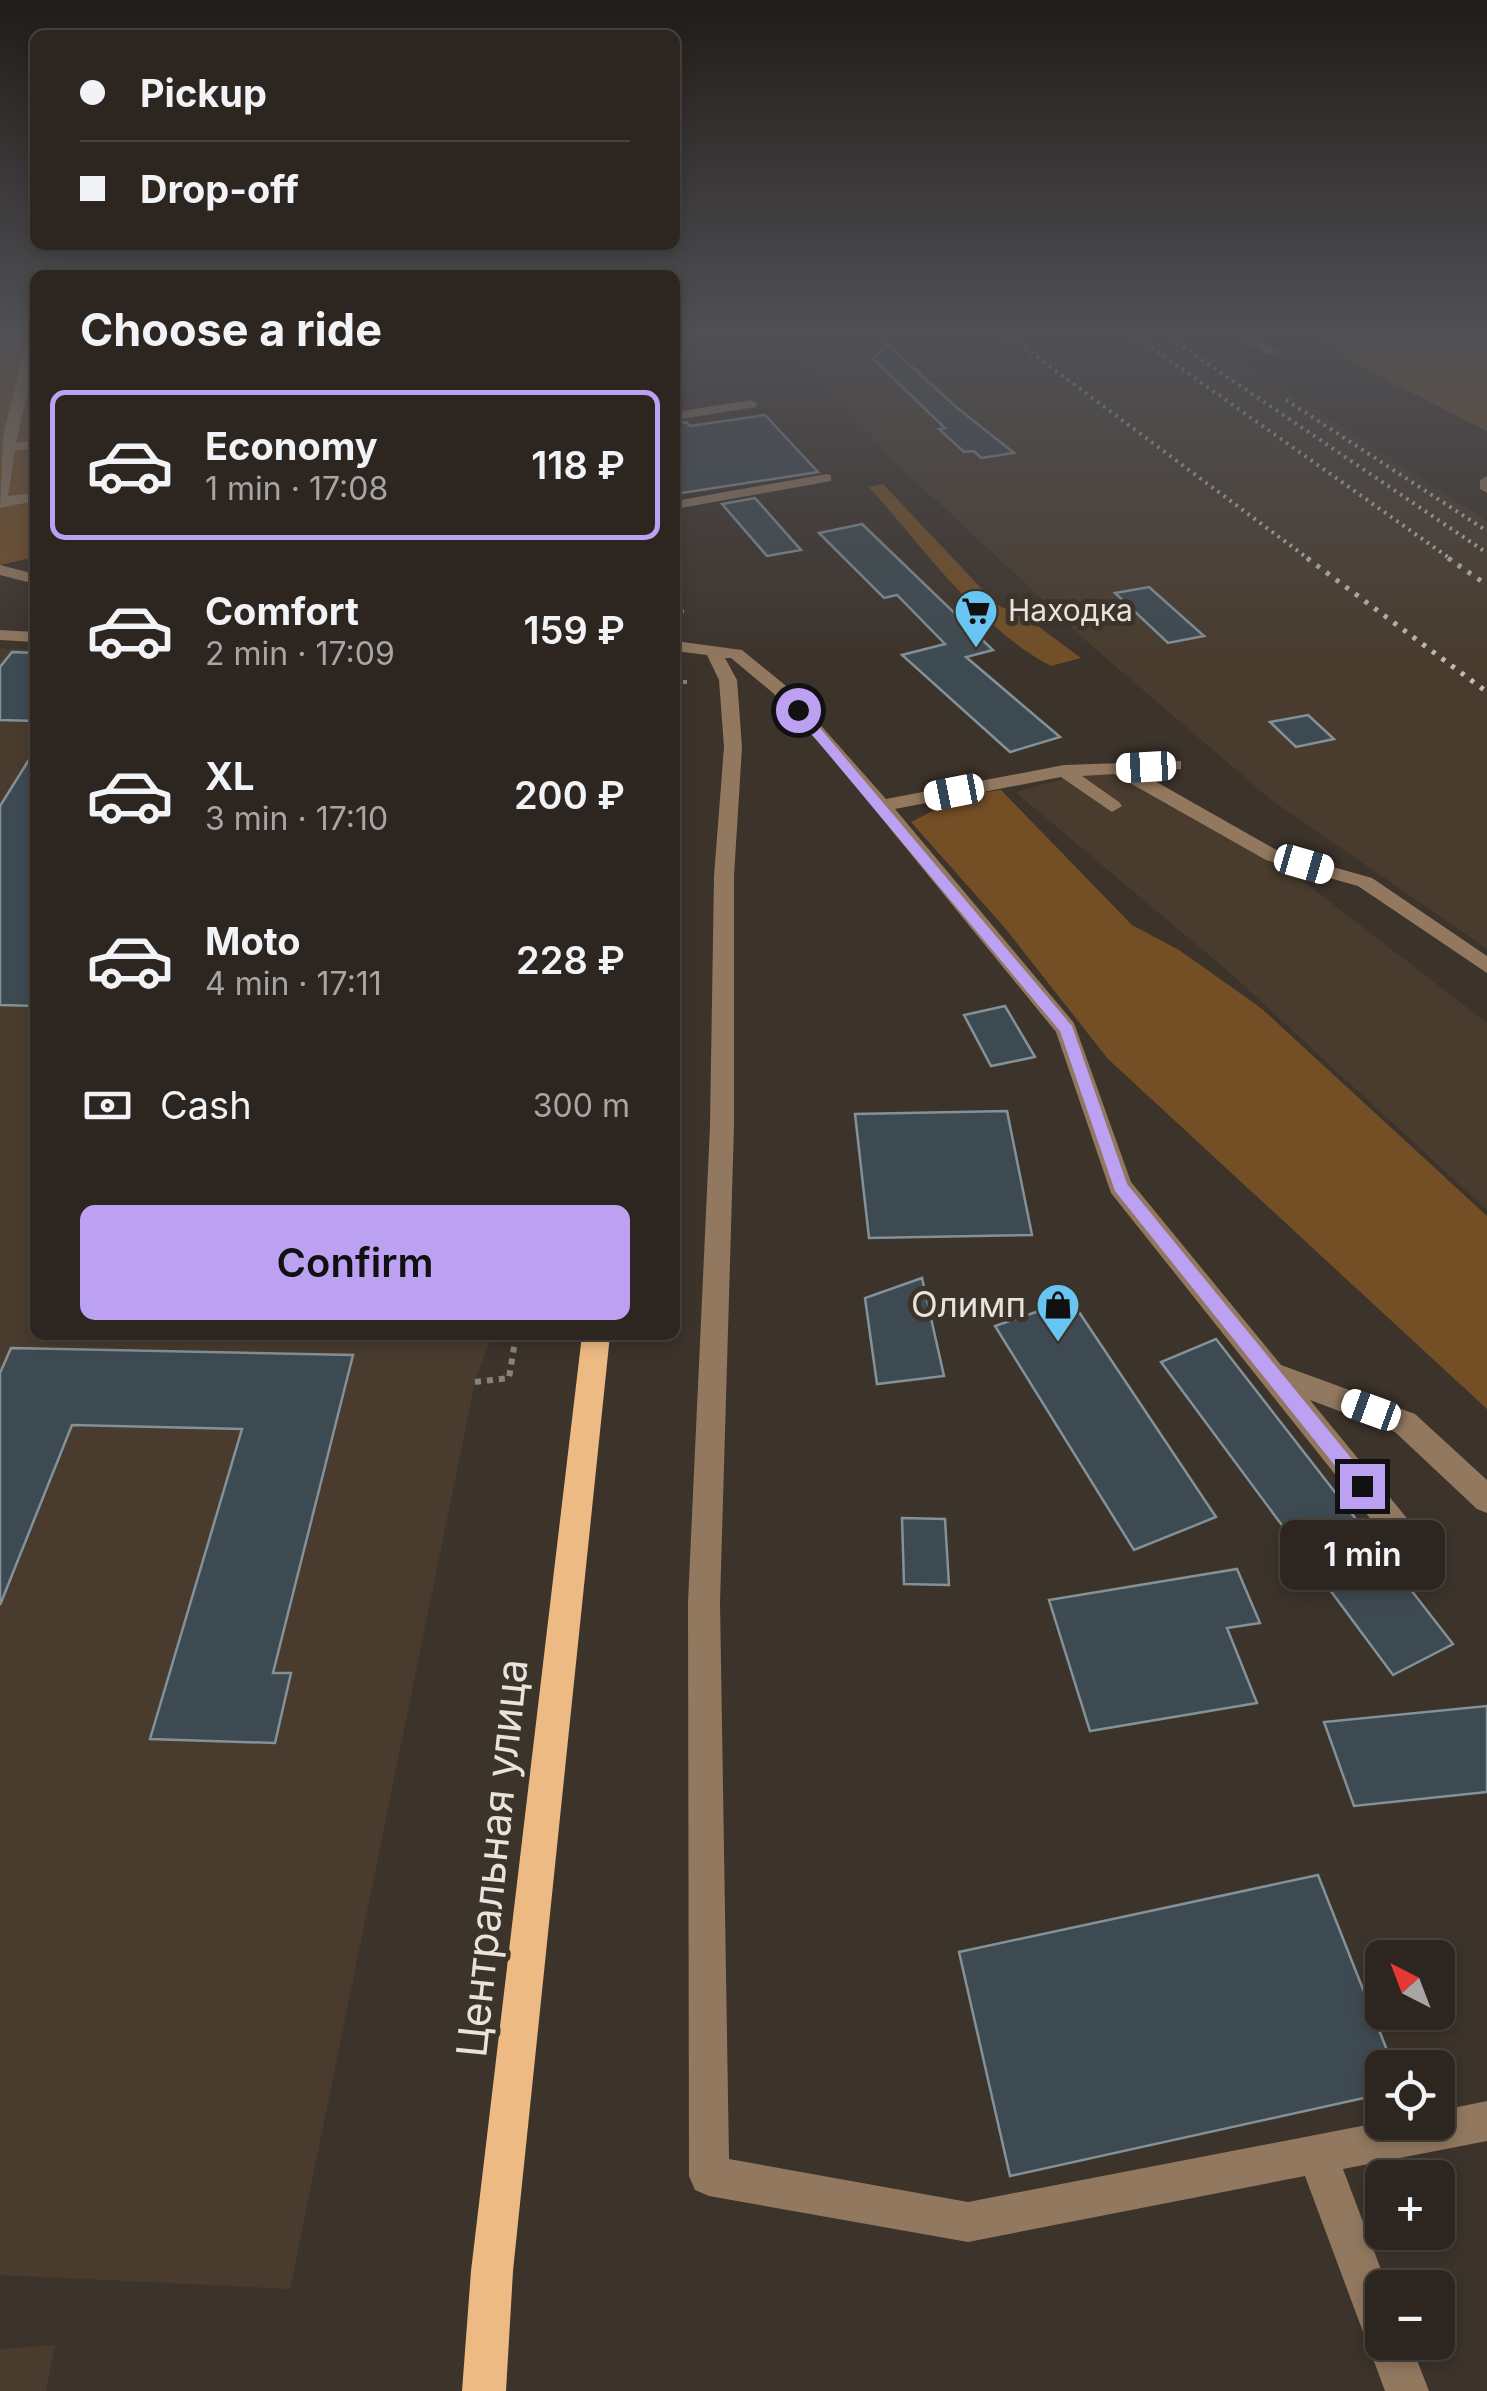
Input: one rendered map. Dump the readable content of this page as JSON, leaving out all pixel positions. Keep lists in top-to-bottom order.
{
  "streets": {
    "main road": ["Центральная улица"]
  },
  "places": {
    "supermarket": ["Находка"],
    "shop": ["Олимп"]
  },
  "north": "top left",
  "page": {
    "banner": ["Pickup", "Drop-off"],
    "heading": "Choose a ride",
    "list": [
      {
        "name": "Economy",
        "note": "1 min · 17:08",
        "value": "118 ₽"
      },
      {
        "name": "Comfort",
        "note": "2 min · 17:09",
        "value": "159 ₽"
      },
      {
        "name": "XL",
        "note": "3 min · 17:10",
        "value": "200 ₽"
      },
      {
        "name": "Moto",
        "note": "4 min · 17:11",
        "value": "228 ₽"
      }
    ],
    "pay": ["Cash", "300 m"],
    "buttons": "Confirm",
    "bubble": "1 min",
    "map_buttons": ["+", "−"]
  }
}
